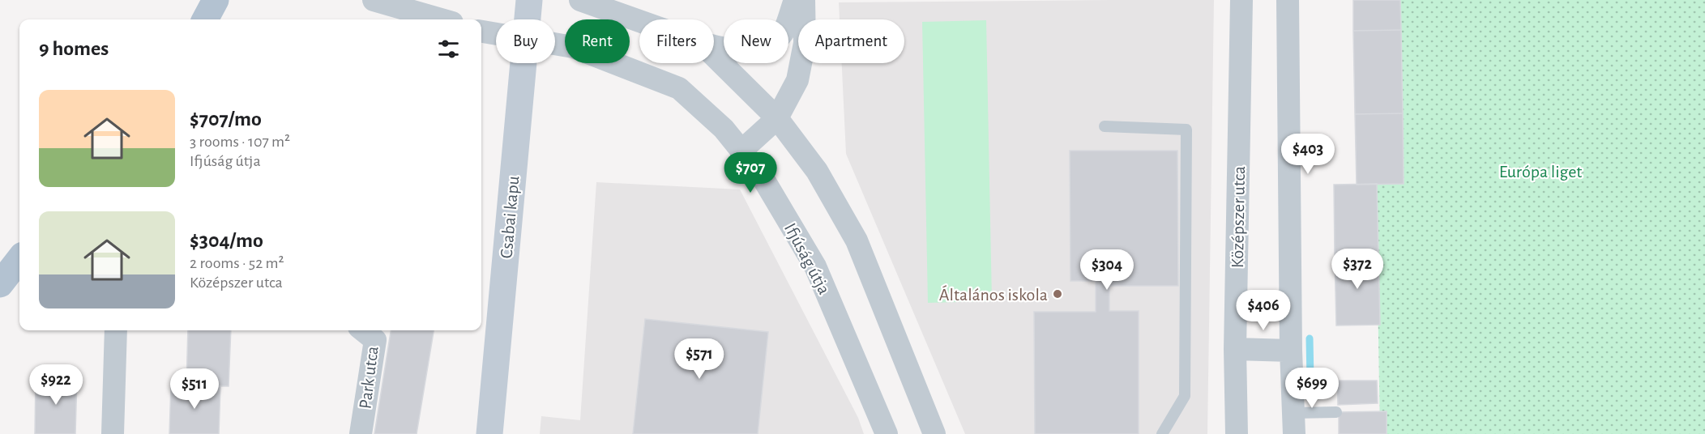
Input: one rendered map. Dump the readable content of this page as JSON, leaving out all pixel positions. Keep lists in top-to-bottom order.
{
  "streets": {
    "street": [
      "Csabai kapu",
      "Középszer utca",
      "Ifjúság útja",
      "Park utca"
    ]
  },
  "parks": ["Európa liget"],
  "places": ["Általános iskola"],
  "page": {
    "chip": [
      "Buy",
      "Rent",
      "Filters",
      "New",
      "Apartment"
    ],
    "heading": "9 homes",
    "list": [
      {
        "name": "$707/mo",
        "note": "3 rooms · 107 m² · Ifjúság útja"
      },
      {
        "name": "$304/mo",
        "note": "2 rooms · 52 m² · Középszer utca"
      }
    ],
    "price": [
      "$403",
      "$707",
      "$372",
      "$304",
      "$406",
      "$571",
      "$922",
      "$699",
      "$511"
    ]
  }
}
